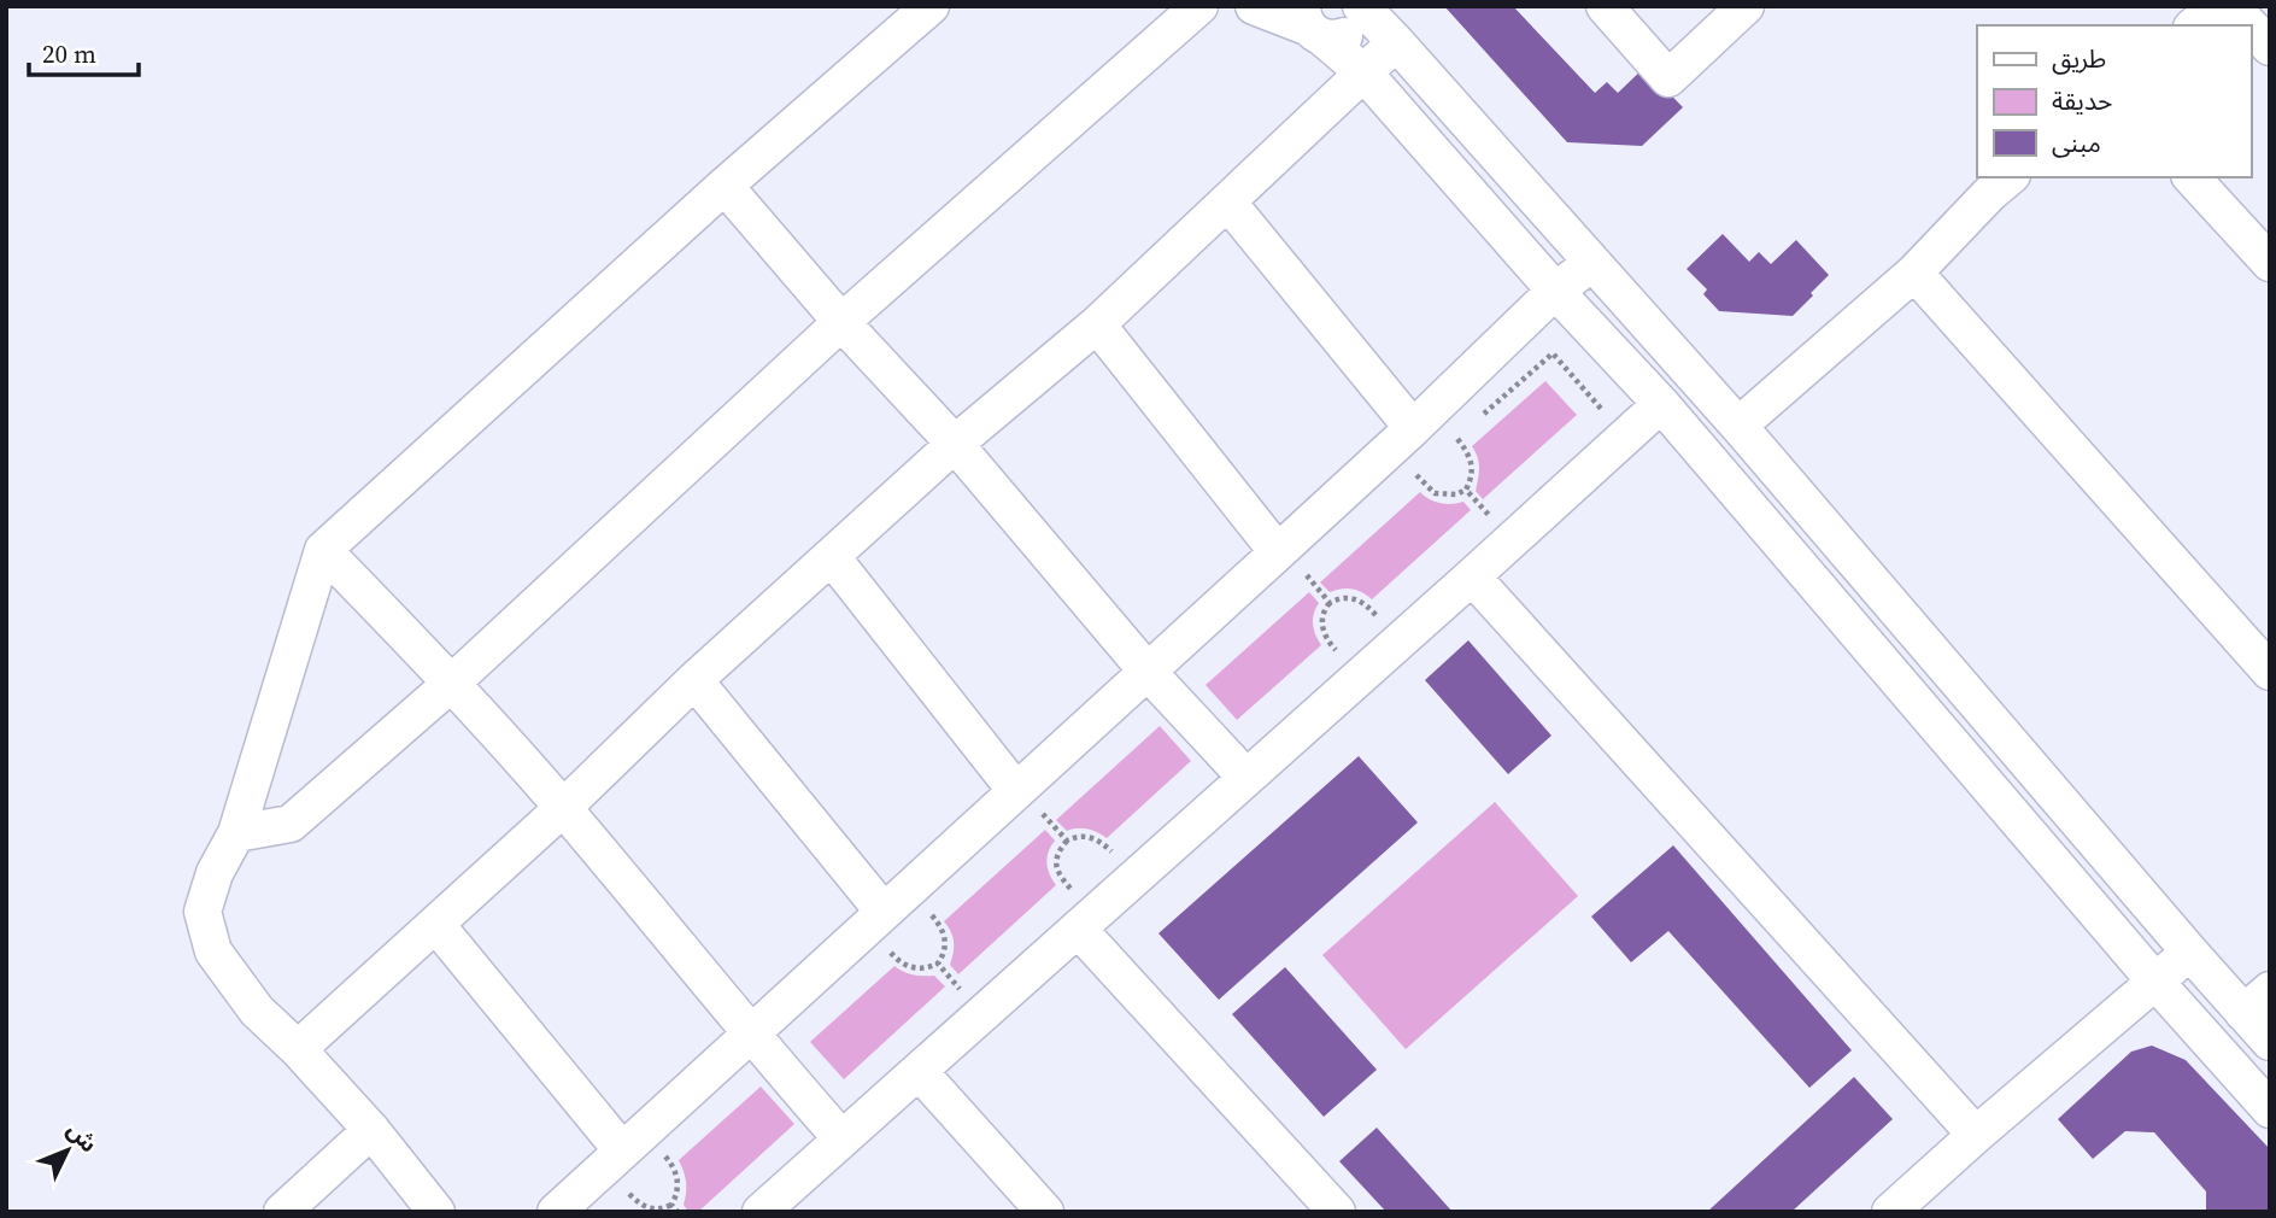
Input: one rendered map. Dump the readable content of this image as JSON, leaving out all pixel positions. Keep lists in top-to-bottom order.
{
  "legend": ["طريق", "حديقة", "مبنى"],
  "scale_bar": "20 m",
  "north": "top right"
}
